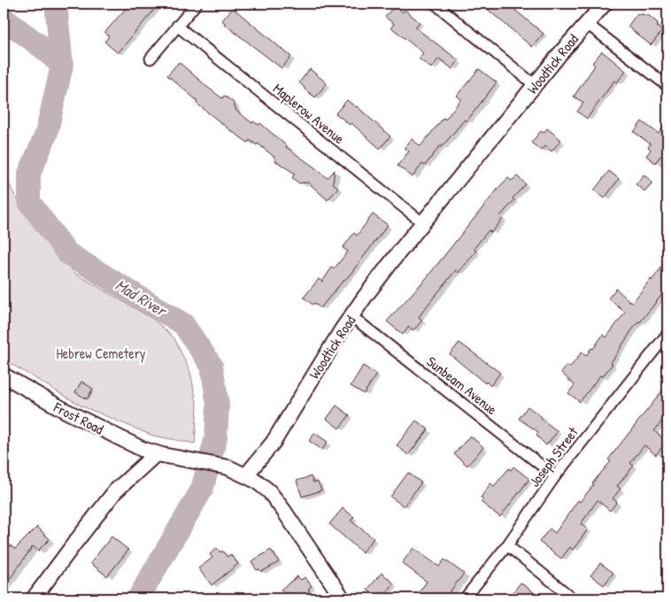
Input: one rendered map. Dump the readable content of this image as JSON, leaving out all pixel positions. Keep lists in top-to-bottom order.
{
  "streets": {
    "main road": ["Woodtick Road", "Frost Road"],
    "street": ["Maplerow Avenue", "Sunbeam Avenue", "Joseph Street"]
  },
  "crossings": [
    ["Woodtick Road", "Maplerow Avenue"],
    ["Woodtick Road", "Sunbeam Avenue"],
    ["Sunbeam Avenue", "Joseph Street"]
  ],
  "water": ["Mad River"],
  "parks": ["Hebrew Cemetery"]
}
